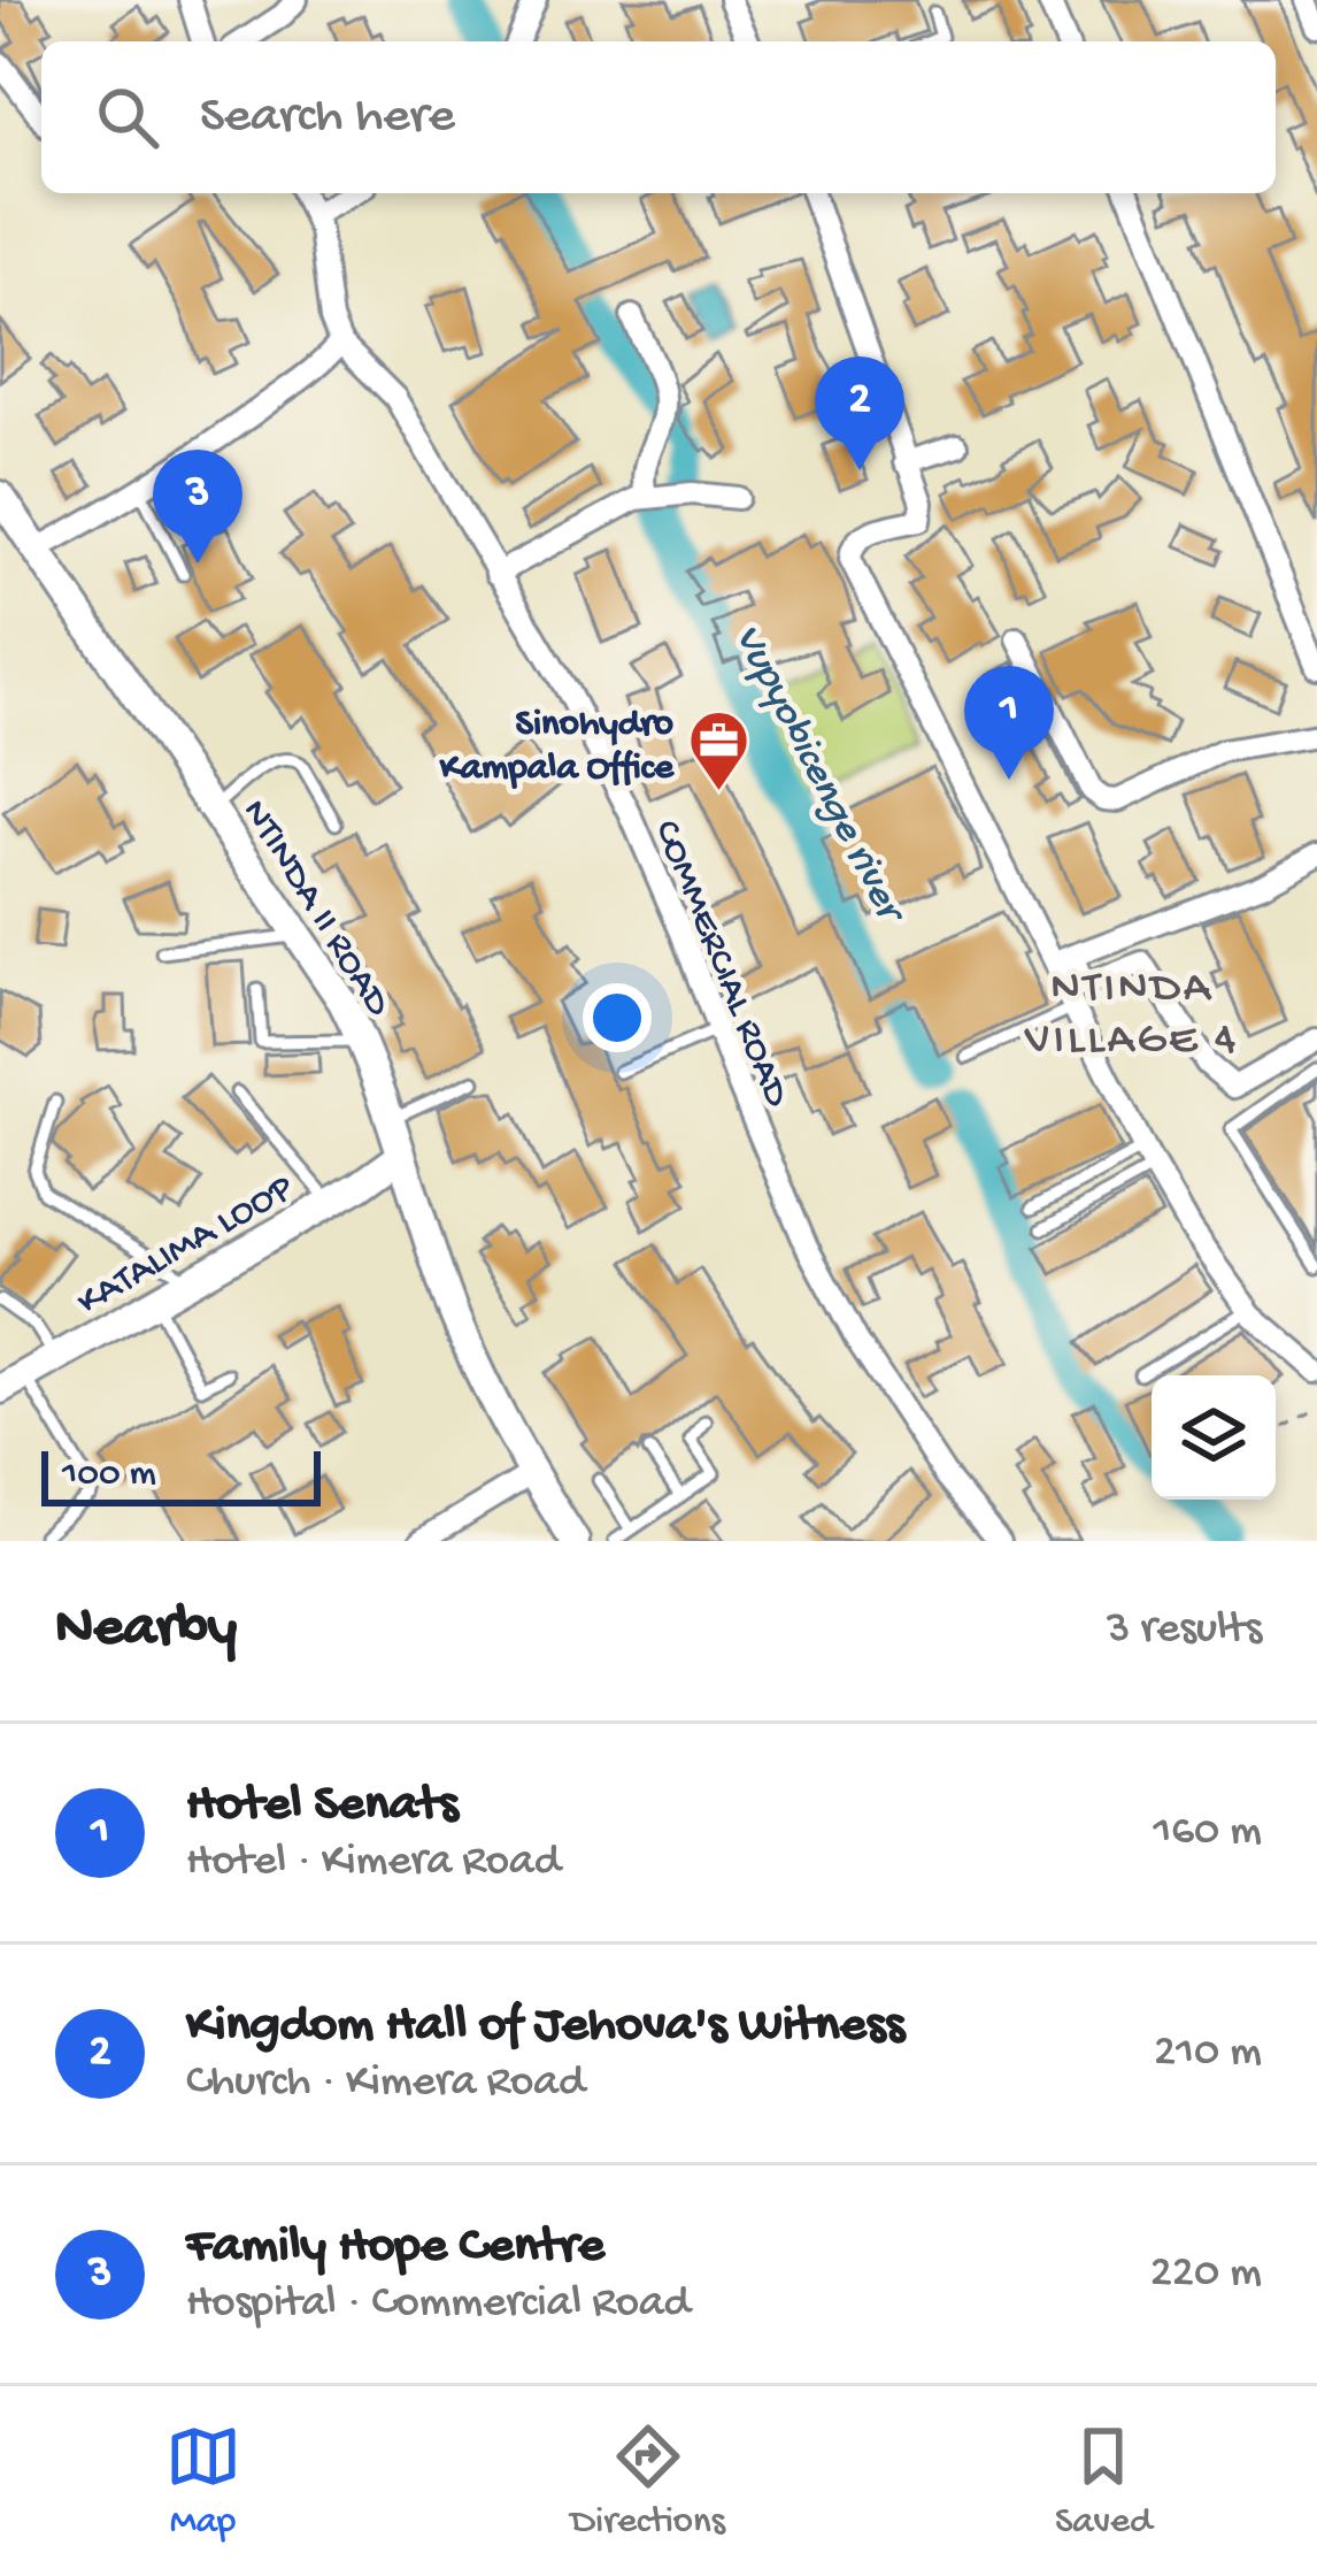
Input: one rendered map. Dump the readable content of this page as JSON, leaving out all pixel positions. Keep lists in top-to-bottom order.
{
  "streets": {
    "street": ["NTINDA II ROAD", "COMMERCIAL ROAD", "KATALIMA LOOP"]
  },
  "crossings": [
    ["NTINDA II ROAD", "KATALIMA LOOP"]
  ],
  "districts": ["NTINDA VILLAGE 4"],
  "water": ["Vupyobicenge river"],
  "places": {
    "office": ["Sinohydro Kampala Office"]
  },
  "scale_bar": "100 m",
  "page": {
    "search": "Search here",
    "pins": ["2", "3", "1"],
    "scale": "100 m",
    "heading": ["Nearby", "3 results"],
    "list": [
      {
        "mark": "1",
        "name": "Hotel Senats",
        "note": "Hotel · Kimera Road",
        "value": "160 m"
      },
      {
        "mark": "2",
        "name": "Kingdom Hall of Jehova's Witness",
        "note": "Church · Kimera Road",
        "value": "210 m"
      },
      {
        "mark": "3",
        "name": "Family Hope Centre",
        "note": "Hospital · Commercial Road",
        "value": "220 m"
      }
    ],
    "nav": ["Map", "Directions", "Saved"]
  }
}
